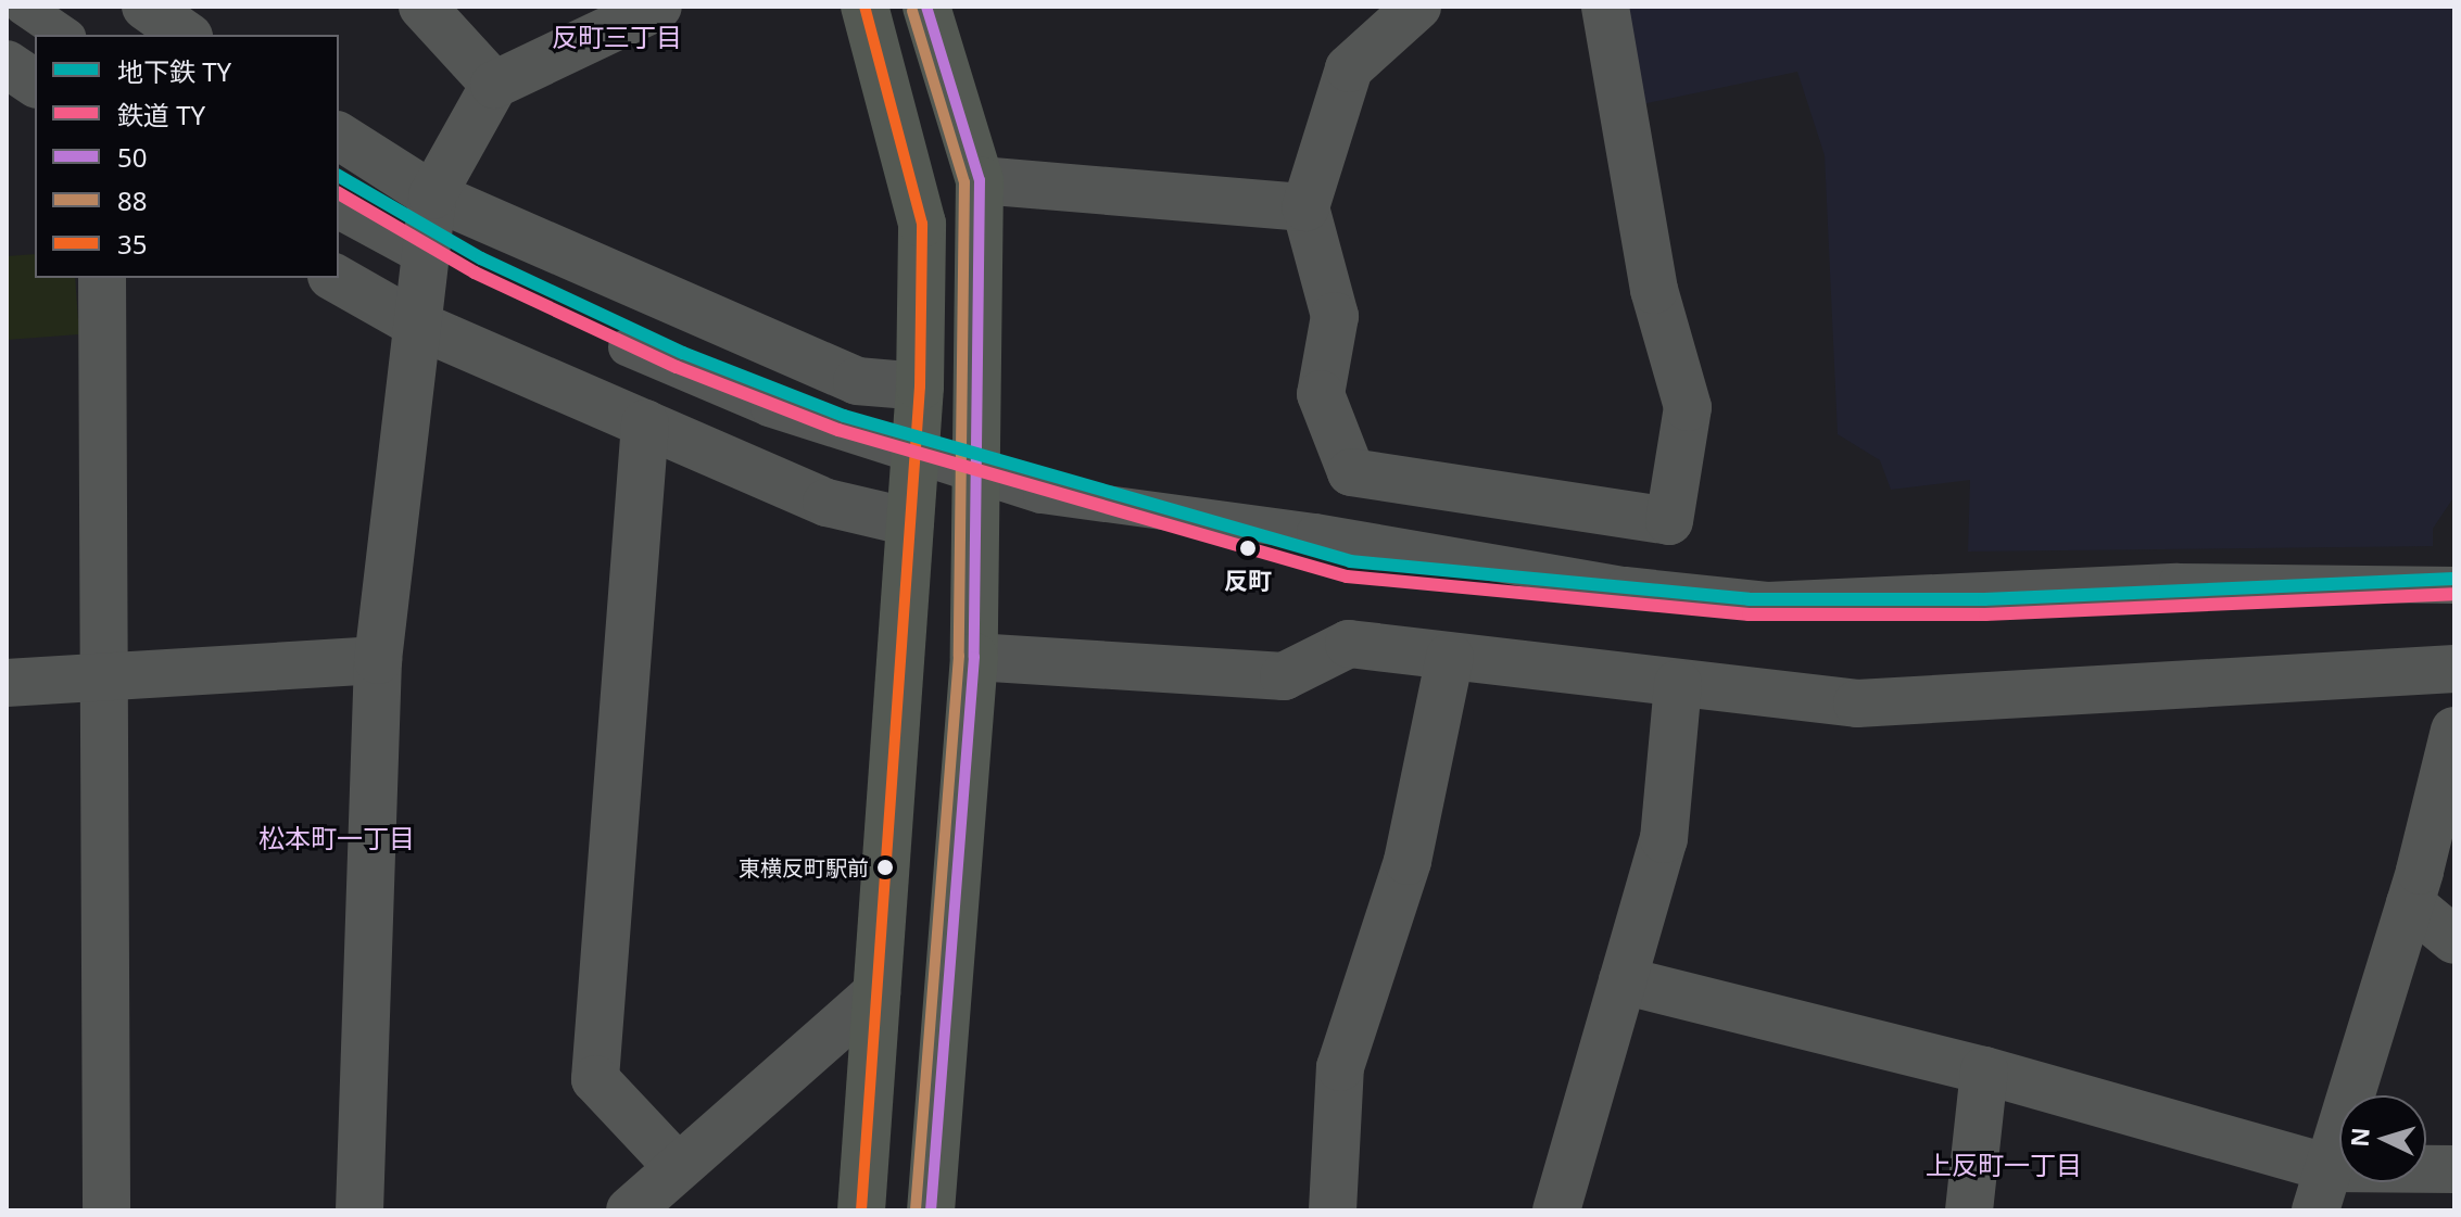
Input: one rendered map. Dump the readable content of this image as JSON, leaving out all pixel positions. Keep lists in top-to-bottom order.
{
  "districts": ["反町三丁目", "松本町一丁目", "上反町一丁目"],
  "places": ["反町", "東横反町駅前"],
  "lines": [
    "transit line 50",
    "transit line 35",
    "transit line 88",
    "metro line TY",
    "rail line TY"
  ],
  "legend": [
    "地下鉄 TY",
    "鉄道 TY",
    "50",
    "88",
    "35"
  ],
  "north": "left"
}
